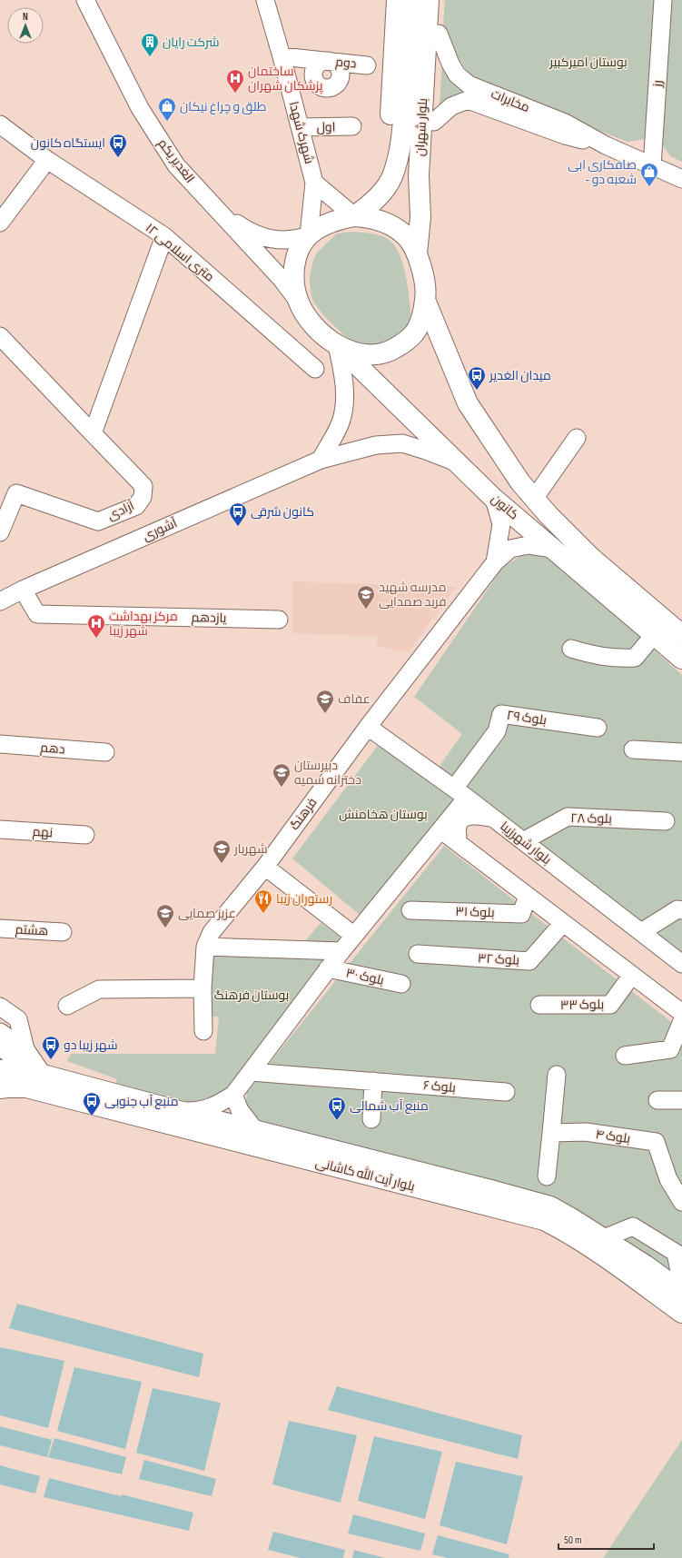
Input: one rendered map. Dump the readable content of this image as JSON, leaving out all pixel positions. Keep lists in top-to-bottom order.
{
  "streets": {
    "main road": ["بلوار شهران", "کانون", "بلوار آیت الله کاشانی"],
    "street": [
      "دوم",
      "رز",
      "مخابرات",
      "اول",
      "شهرک شهدا",
      "الغدیر یکم",
      "۱۲ متری اسلامی",
      "آزادی",
      "آشوری",
      "یازدهم",
      "بلوک ۲۹",
      "دهم",
      "فرهنگ",
      "بلوک ۲۸",
      "نهم",
      "بلوار شهرزیبا",
      "بلوک ۳۱",
      "هشتم",
      "بلوک ۳۲",
      "بلوک ۳۰",
      "بلوک ۳۳",
      "بلوک ۶",
      "بلوک ۴"
    ]
  },
  "crossings": [
    ["دوم", "شهرک شهدا"],
    ["رز", "مخابرات"],
    ["اول", "شهرک شهدا"],
    ["کانون", "آشوری"],
    ["کانون", "فرهنگ"],
    ["آشوری", "یازدهم"],
    ["بلوک ۲۹", "بلوار شهرزیبا"],
    ["فرهنگ", "بلوار شهرزیبا"],
    ["بلوک ۲۸", "بلوار شهرزیبا"]
  ],
  "parks": ["بوستان امیرکبیر", "بوستان هخامنش", "بوستان فرهنگ"],
  "places": {
    "building": ["شرکت رایان"],
    "hospital": ["ساختمان پزشکان شهران", "مرکز بهداشت شهر زیبا"],
    "shop": ["طلق و چراغ نیکان", "صافکاری ابی - شعبه دو"],
    "bus stop": [
      "ایستگاه کانون",
      "میدان الغدیر",
      "کانون شرقی",
      "شهر زیبا دو",
      "منبع آب جنوبی",
      "منبع آب شمالی"
    ],
    "school or university": [
      "مدرسه شهید فرید صمدایی",
      "عفاف",
      "دبیرستان دخترانه سمیه",
      "شهریار",
      "عزیز صمایی"
    ],
    "restaurant": ["رستوران زیبا"]
  },
  "scale_bar": "50 m",
  "north": "top"
}
